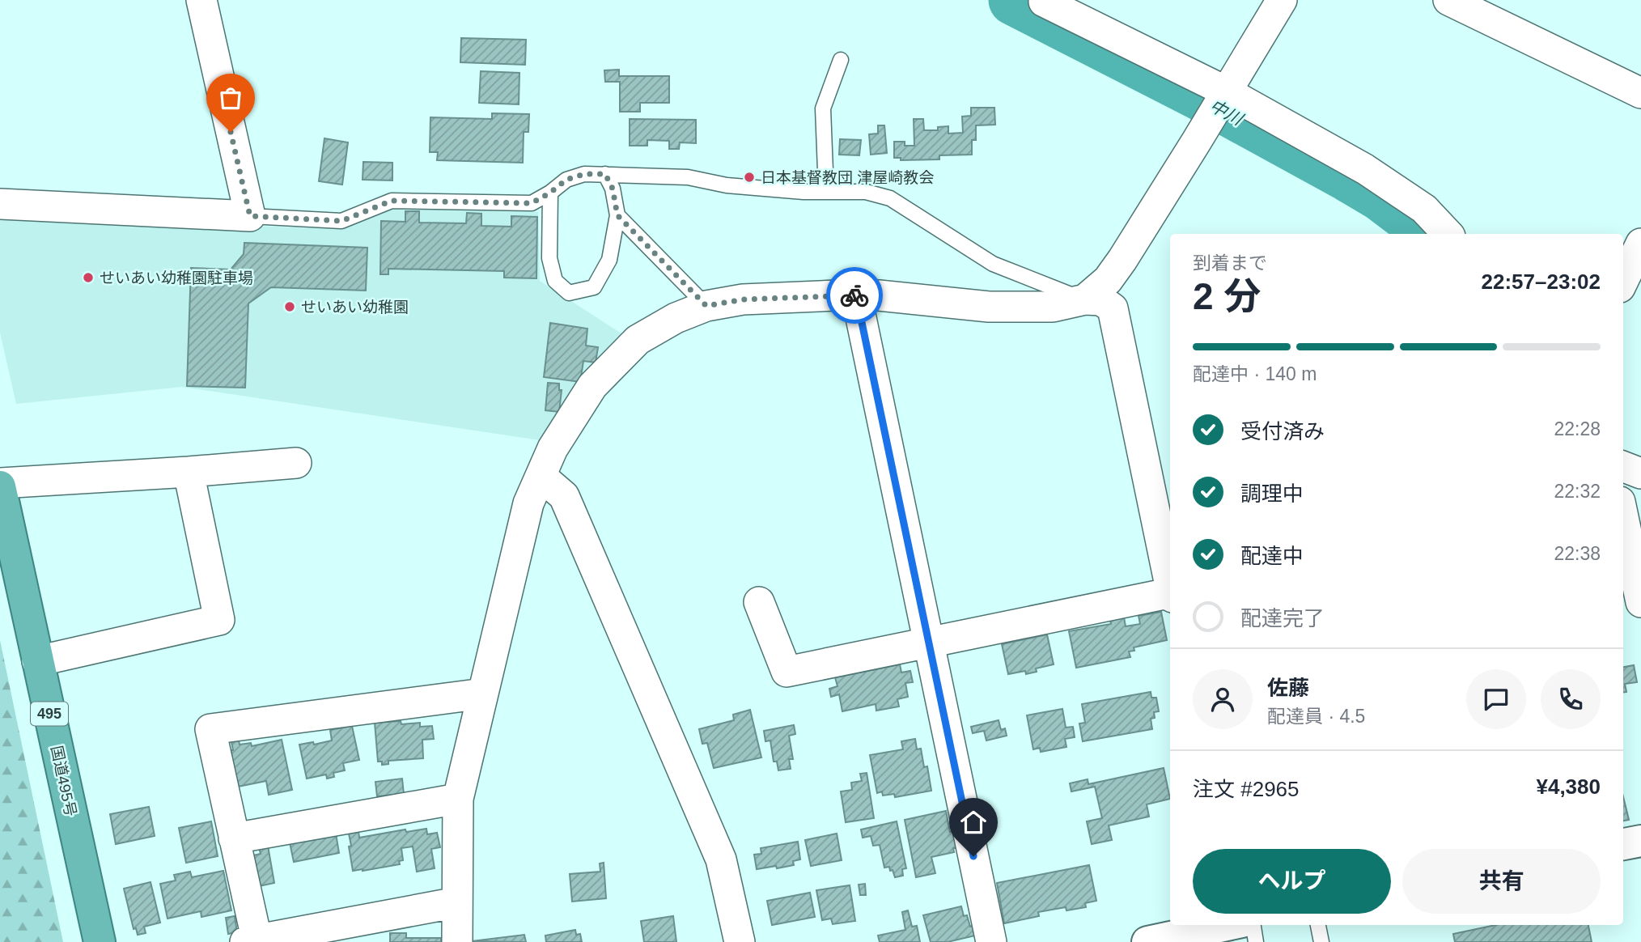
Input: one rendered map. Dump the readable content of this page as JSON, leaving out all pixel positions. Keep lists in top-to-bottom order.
{
  "streets": {
    "highway": ["495", "国道495号"]
  },
  "water": ["中川"],
  "places": ["日本基督教団 津屋崎教会", "せいあい幼稚園駐車場", "せいあい幼稚園"],
  "page": {
    "heading": ["2 分", "到着まで", "22:57–23:02"],
    "panel": [
      "佐藤",
      "配達員 · 4.5",
      "注文 #2965",
      "¥4,380"
    ],
    "bar": "配達中 · 140 m",
    "list": [
      ["受付済み", "22:28"],
      ["調理中", "22:32"],
      ["配達中", "22:38"],
      "配達完了"
    ],
    "buttons": ["ヘルプ", "共有"]
  }
}
